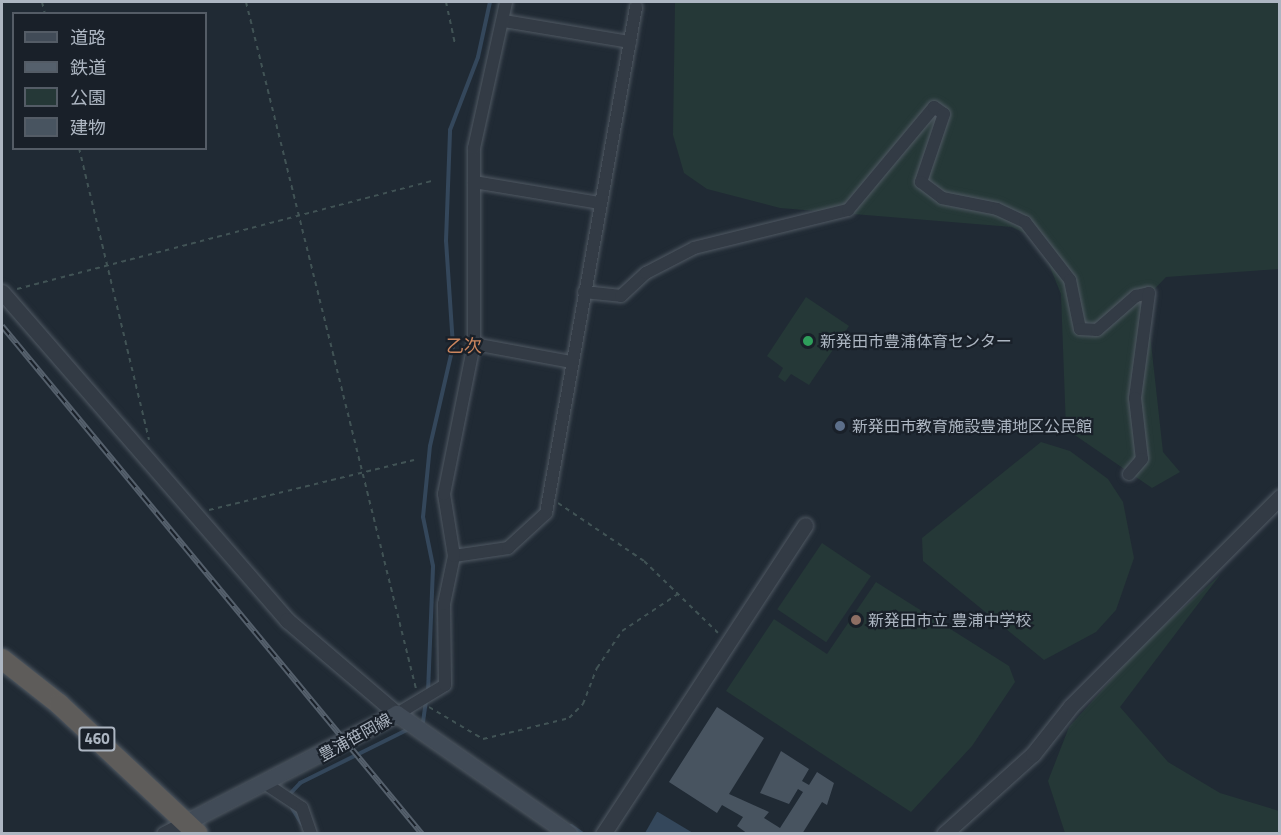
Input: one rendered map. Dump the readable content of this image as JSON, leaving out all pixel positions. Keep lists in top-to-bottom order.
{
  "streets": {
    "highway": ["460"],
    "main road": ["豊浦笹岡線"]
  },
  "crossings": [
    ["豊浦笹岡線", "460"]
  ],
  "districts": ["乙次"],
  "places": ["新発田市豊浦体育センター", "新発田市教育施設豊浦地区公民館", "新発田市立 豊浦中学校"],
  "legend": [
    "道路",
    "鉄道",
    "公園",
    "建物"
  ]
}
